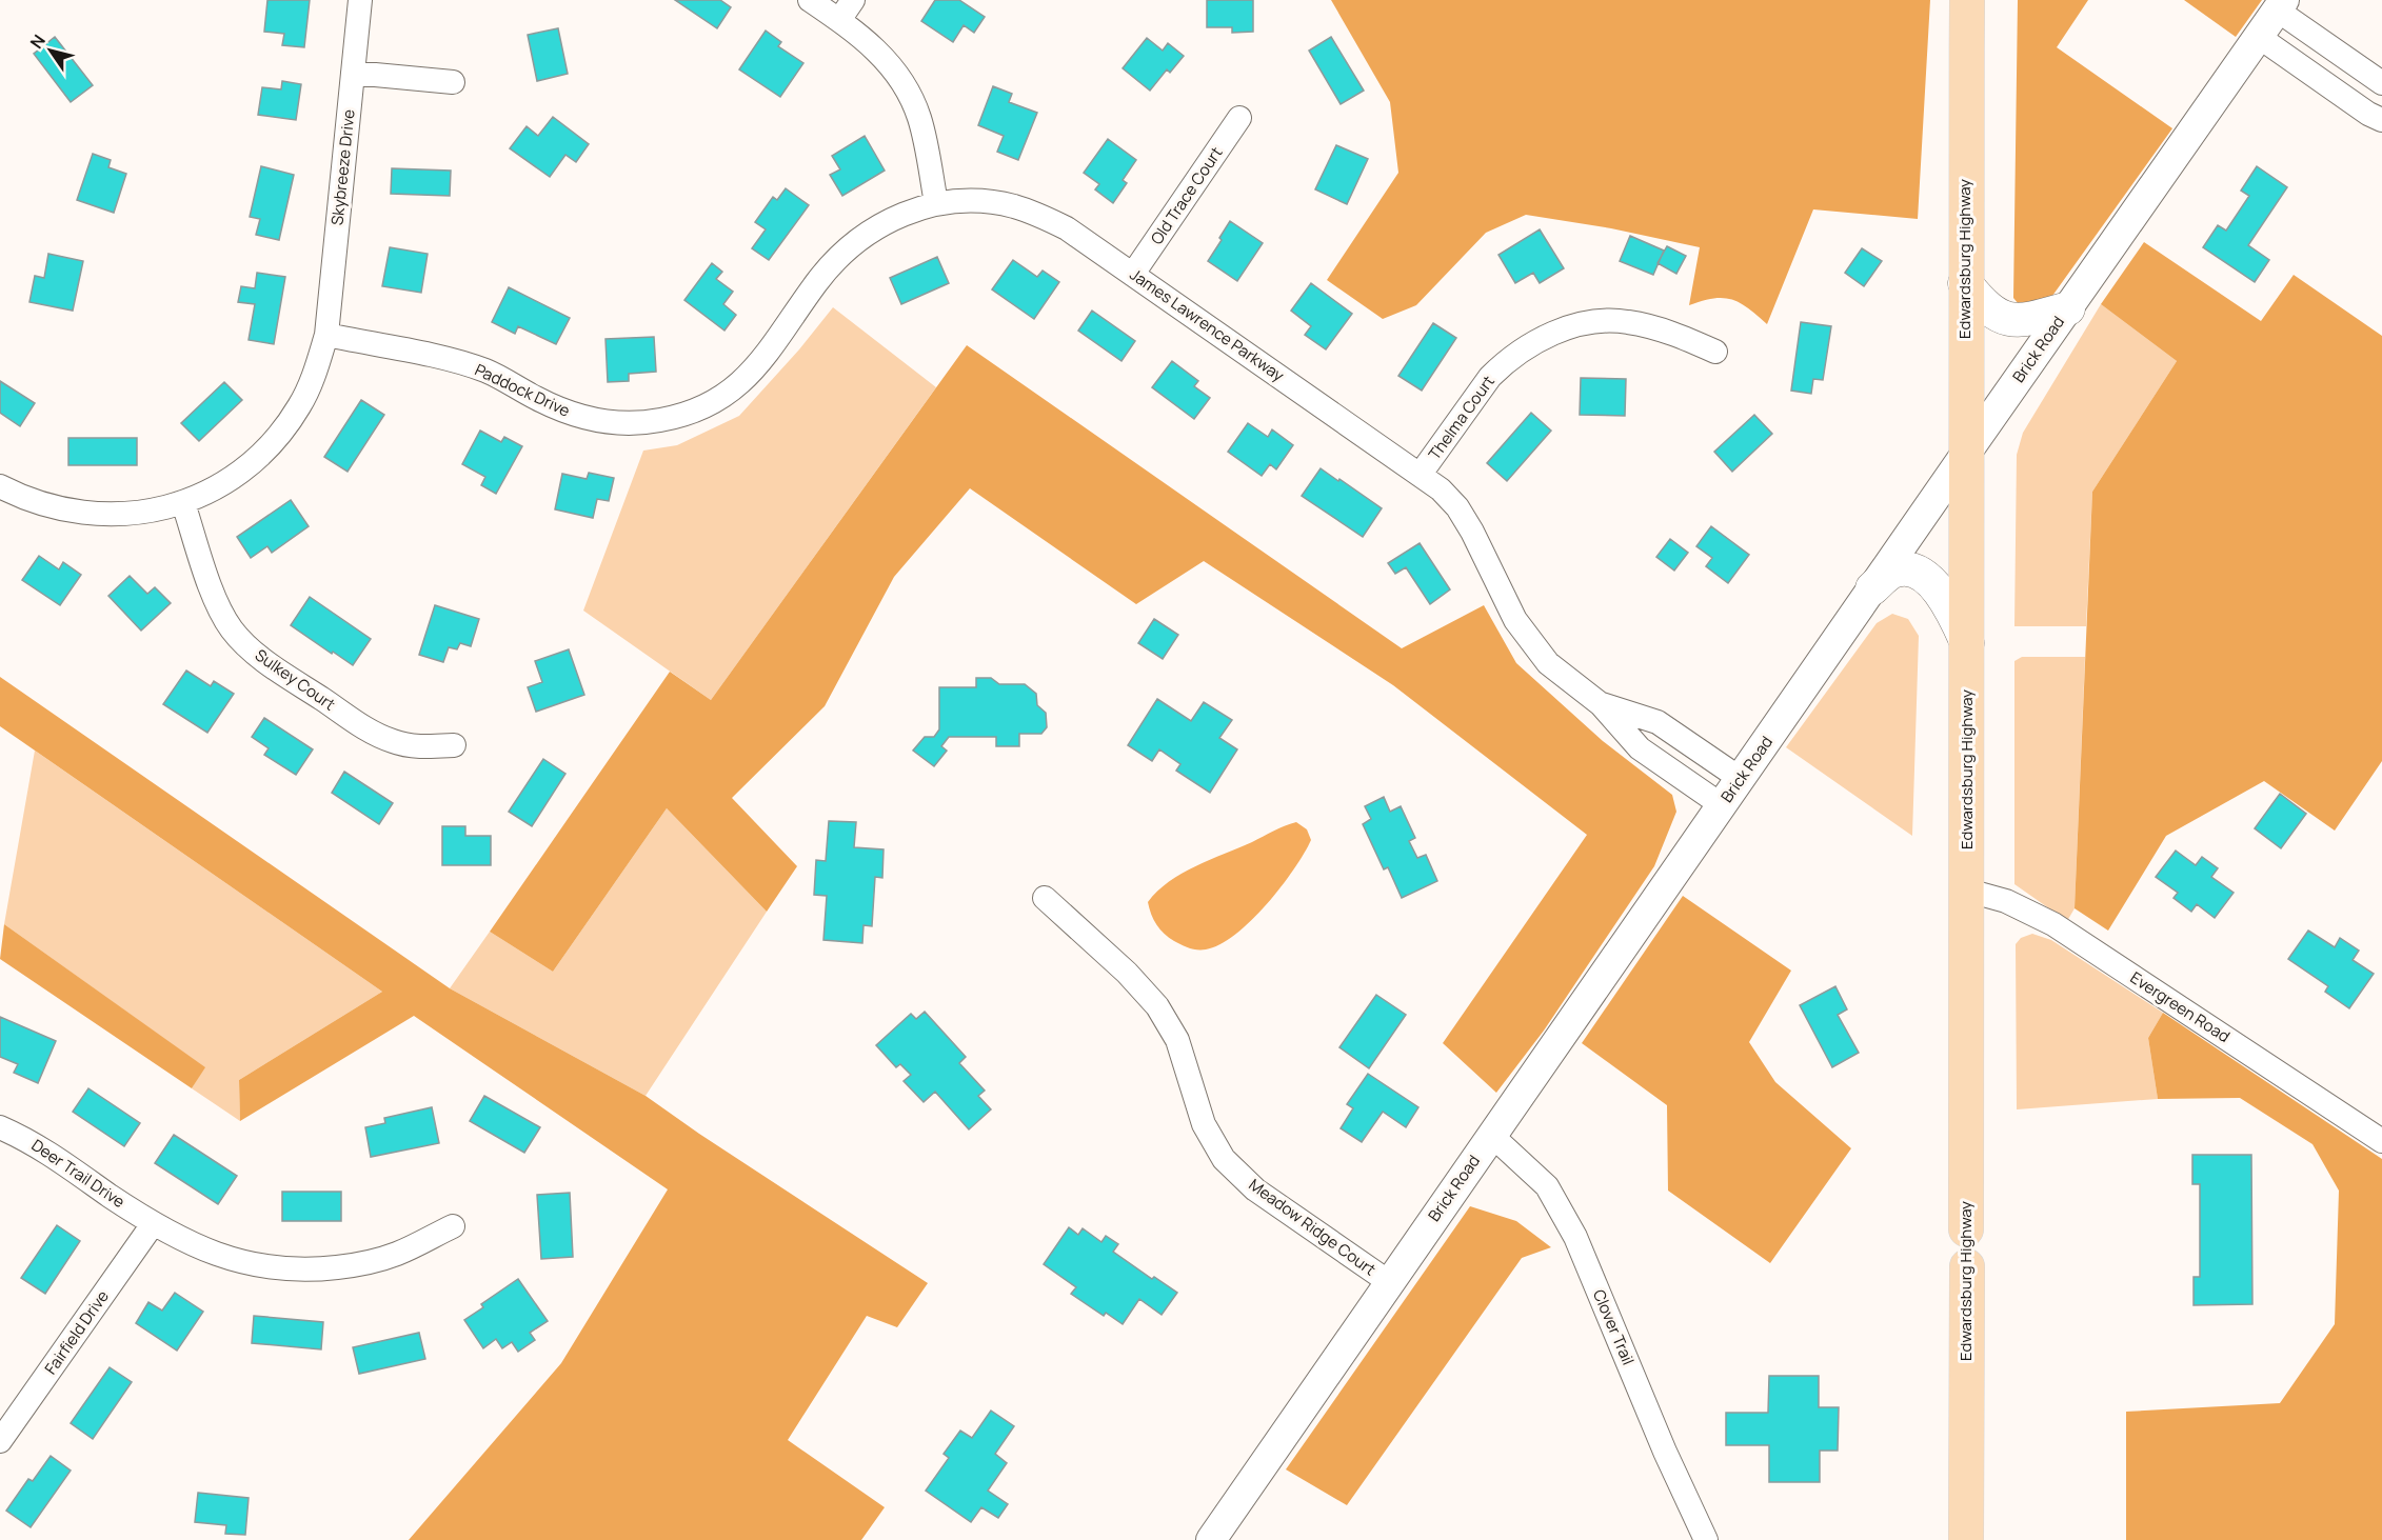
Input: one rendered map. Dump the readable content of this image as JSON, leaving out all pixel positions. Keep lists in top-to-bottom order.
{
  "streets": {
    "main road": ["Edwardsburg Highway"],
    "street": [
      "Skybreeze Drive",
      "Old Trace Court",
      "James Lawrence Parkway",
      "Brick Road",
      "Paddock Drive",
      "Thelma Court",
      "Sulkey Court",
      "Evergreen Road",
      "Deer Trail Drive",
      "Meadow Ridge Court",
      "Clover Trail",
      "Fairfield Drive"
    ]
  },
  "crossings": [
    ["Skybreeze Drive", "Paddock Drive"],
    ["Skybreeze Drive", "Sulkey Court"],
    ["Old Trace Court", "James Lawrence Parkway"],
    ["Edwardsburg Highway", "Brick Road"],
    ["Edwardsburg Highway", "Evergreen Road"],
    ["James Lawrence Parkway", "Brick Road"],
    ["James Lawrence Parkway", "Paddock Drive"],
    ["James Lawrence Parkway", "Thelma Court"],
    ["Brick Road", "Meadow Ridge Court"],
    ["Brick Road", "Clover Trail"],
    ["Deer Trail Drive", "Fairfield Drive"]
  ],
  "north": "top left"
}
